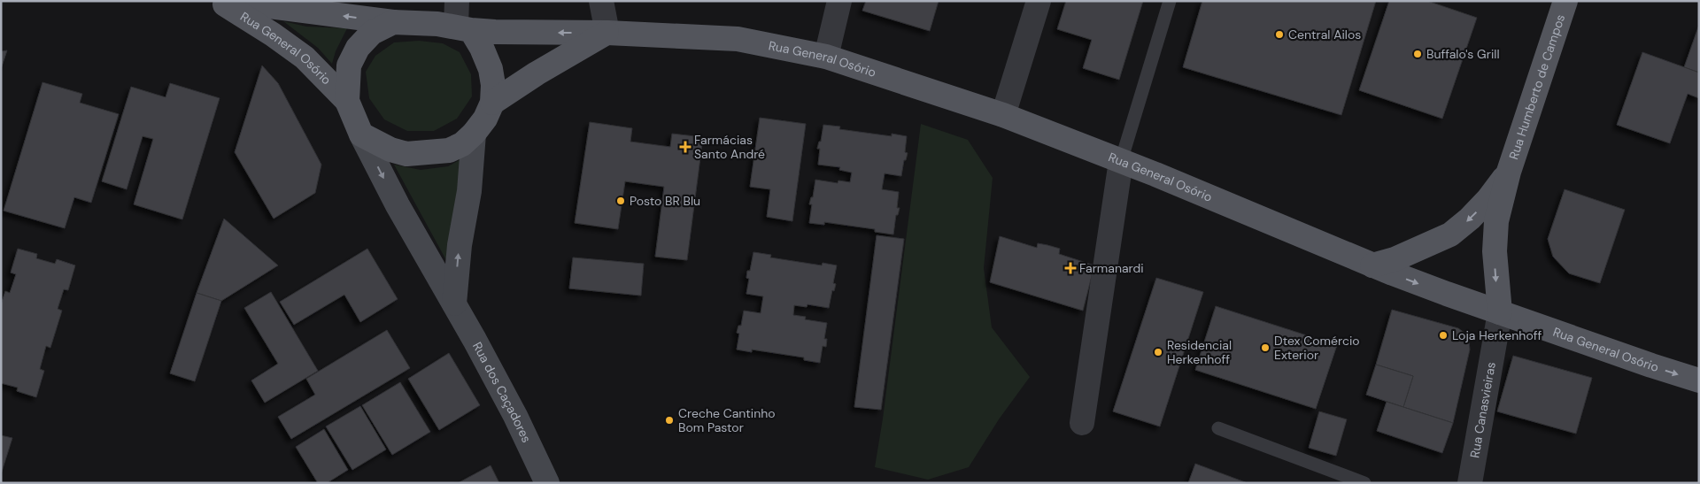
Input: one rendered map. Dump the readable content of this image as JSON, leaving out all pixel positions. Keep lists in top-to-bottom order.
{
  "streets": {
    "main road": ["Rua General Osório", "Rua Humberto de Campos", "Rua dos Caçadores"],
    "street": ["Rua Canasvieiras"]
  },
  "crossings": [
    ["Rua General Osório", "Rua Humberto de Campos"],
    ["Rua General Osório", "Rua dos Caçadores"],
    ["Rua General Osório", "Rua Canasvieiras"],
    ["Rua Humberto de Campos", "Rua Canasvieiras"]
  ],
  "one_way": ["Rua Humberto de Campos", "Rua dos Caçadores"],
  "places": {
    "other": [
      "Central Ailos",
      "Buffalo's Grill",
      "Posto BR Blu",
      "Loja Herkenhoff",
      "Dtex Comércio Exterior",
      "Residencial Herkenhoff",
      "Creche Cantinho Bom Pastor"
    ],
    "health": ["Farmácias Santo André", "Farmanardi"]
  }
}
